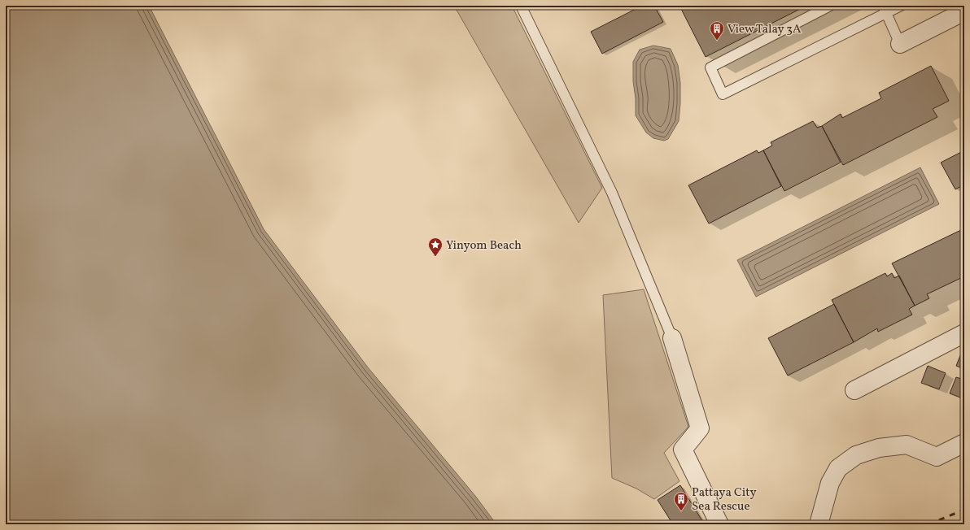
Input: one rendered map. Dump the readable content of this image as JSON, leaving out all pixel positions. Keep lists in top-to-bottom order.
{
  "places": {
    "building": ["View Talay 3A", "Pattaya City Sea Rescue"],
    "place": ["Yinyom Beach"]
  }
}
